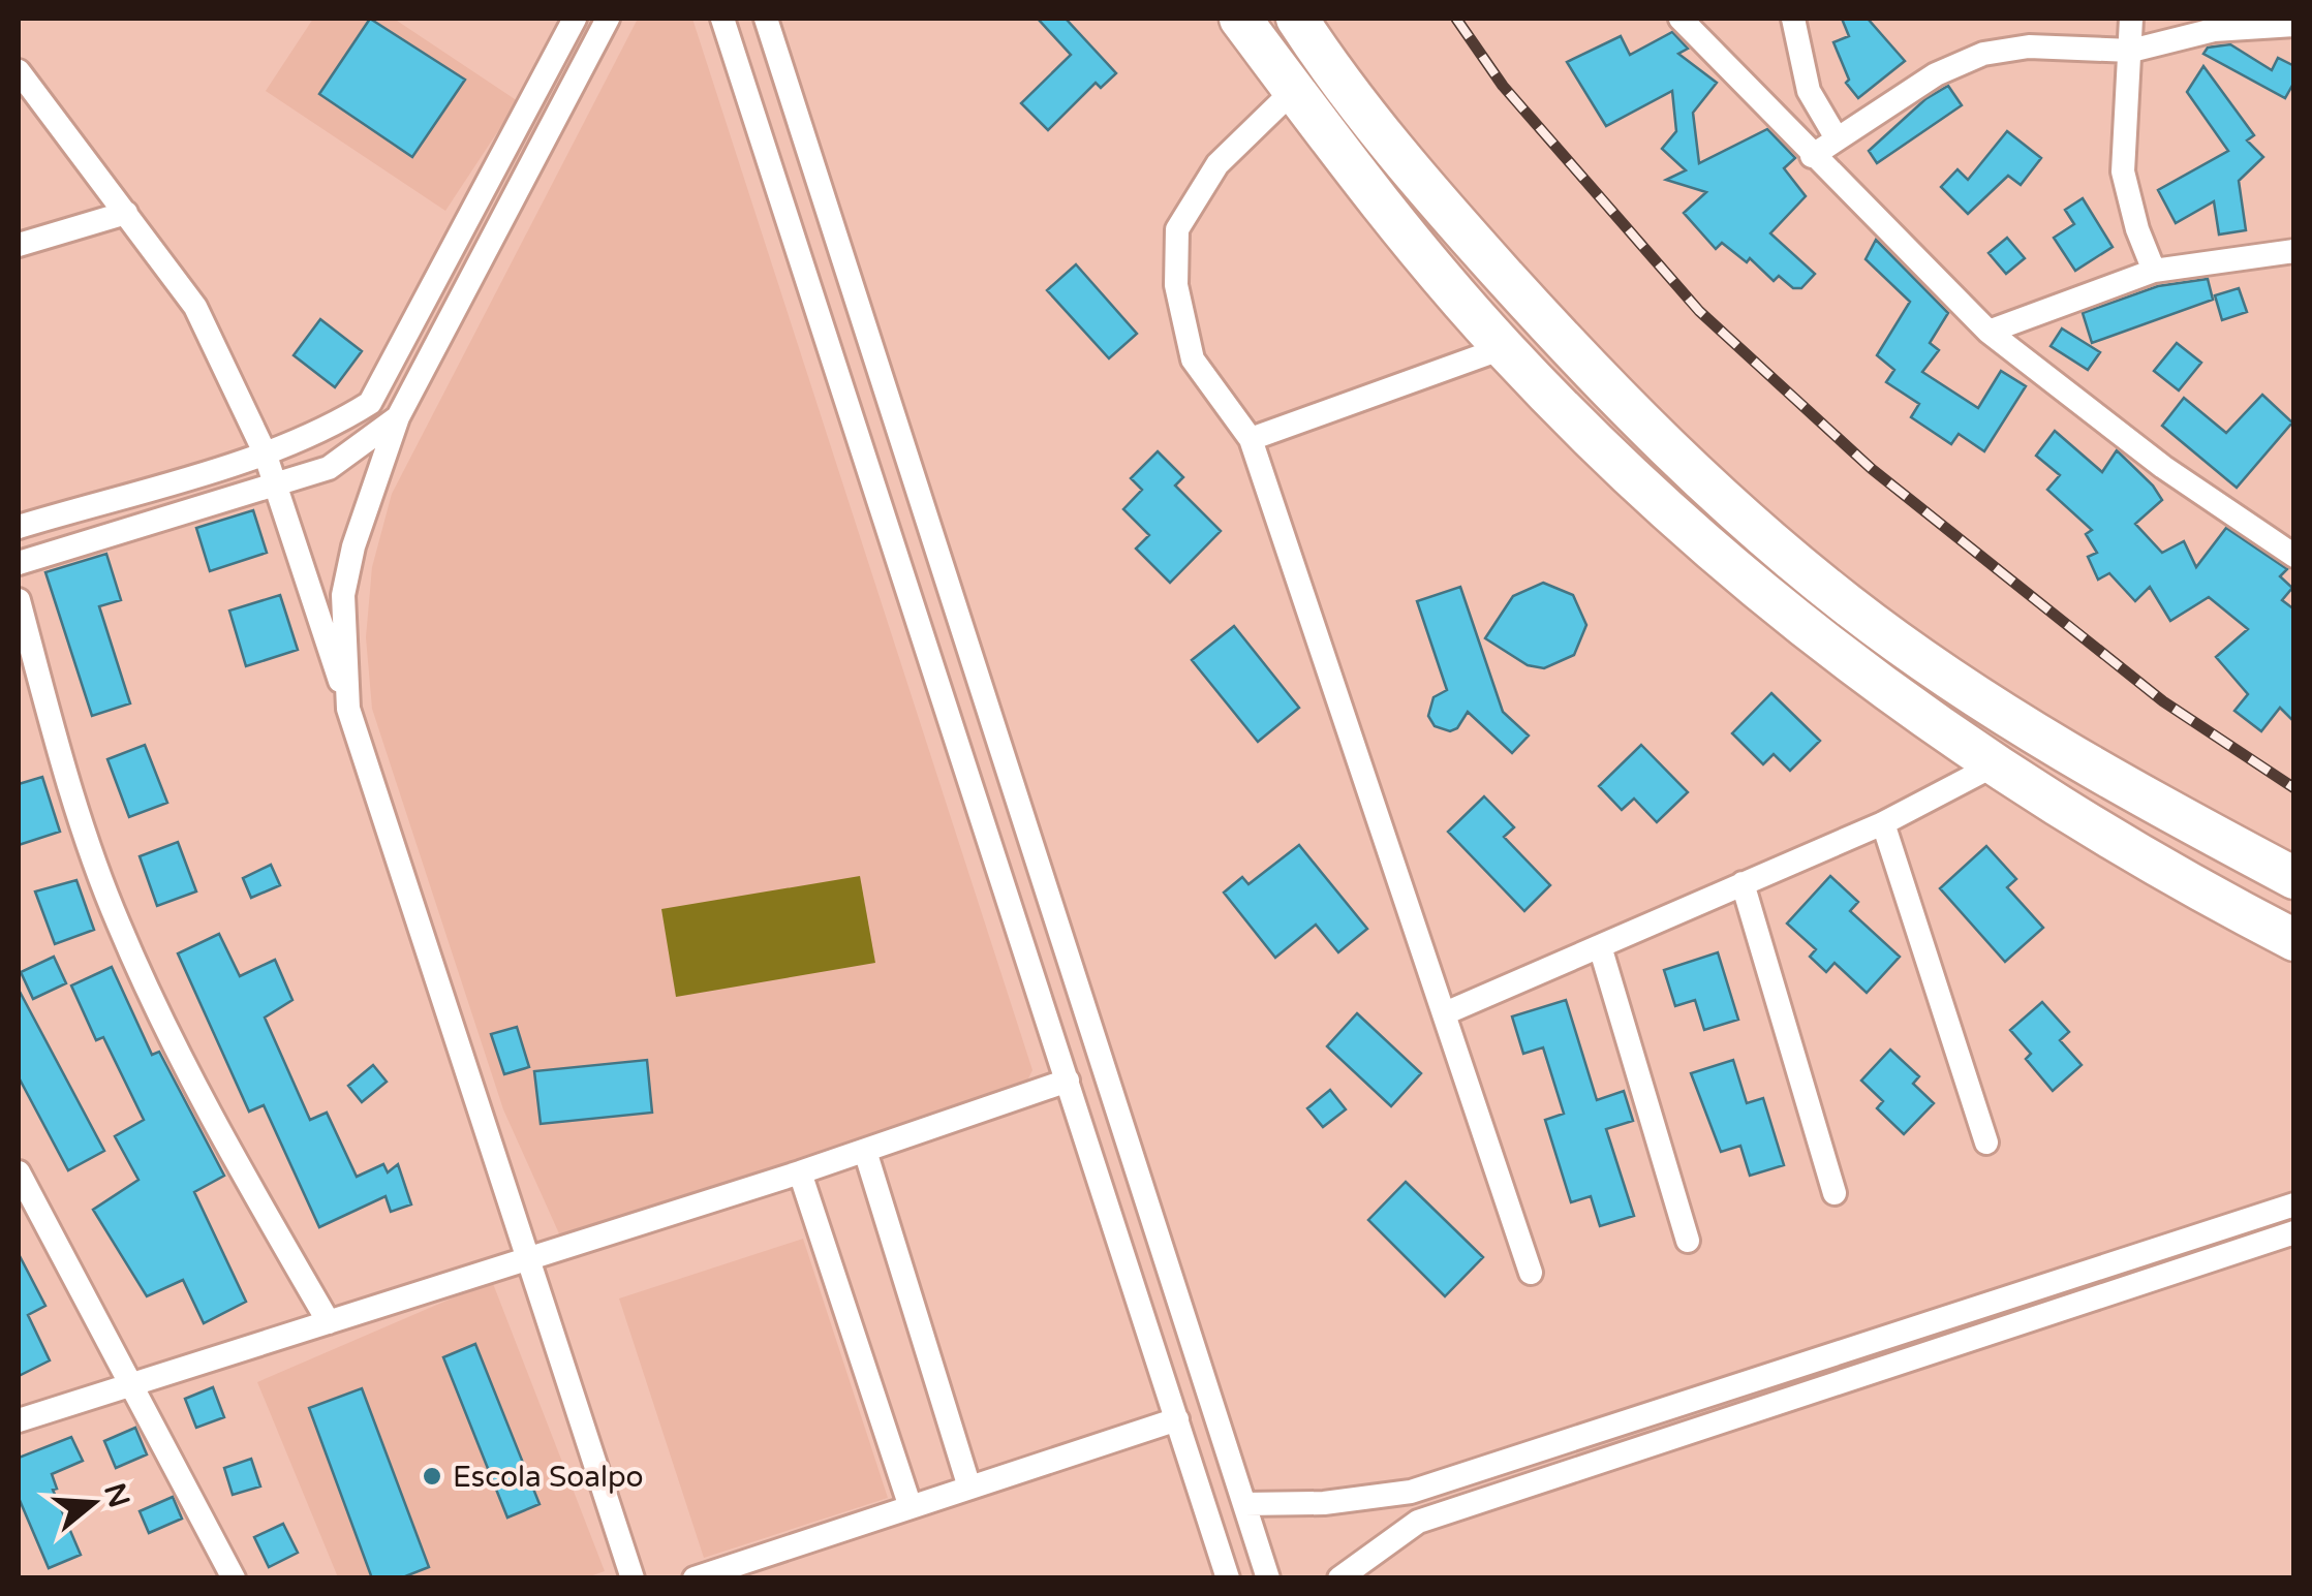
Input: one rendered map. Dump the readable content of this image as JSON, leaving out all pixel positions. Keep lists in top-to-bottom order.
{
  "places": ["Escola Soalpo"],
  "north": "right"
}
